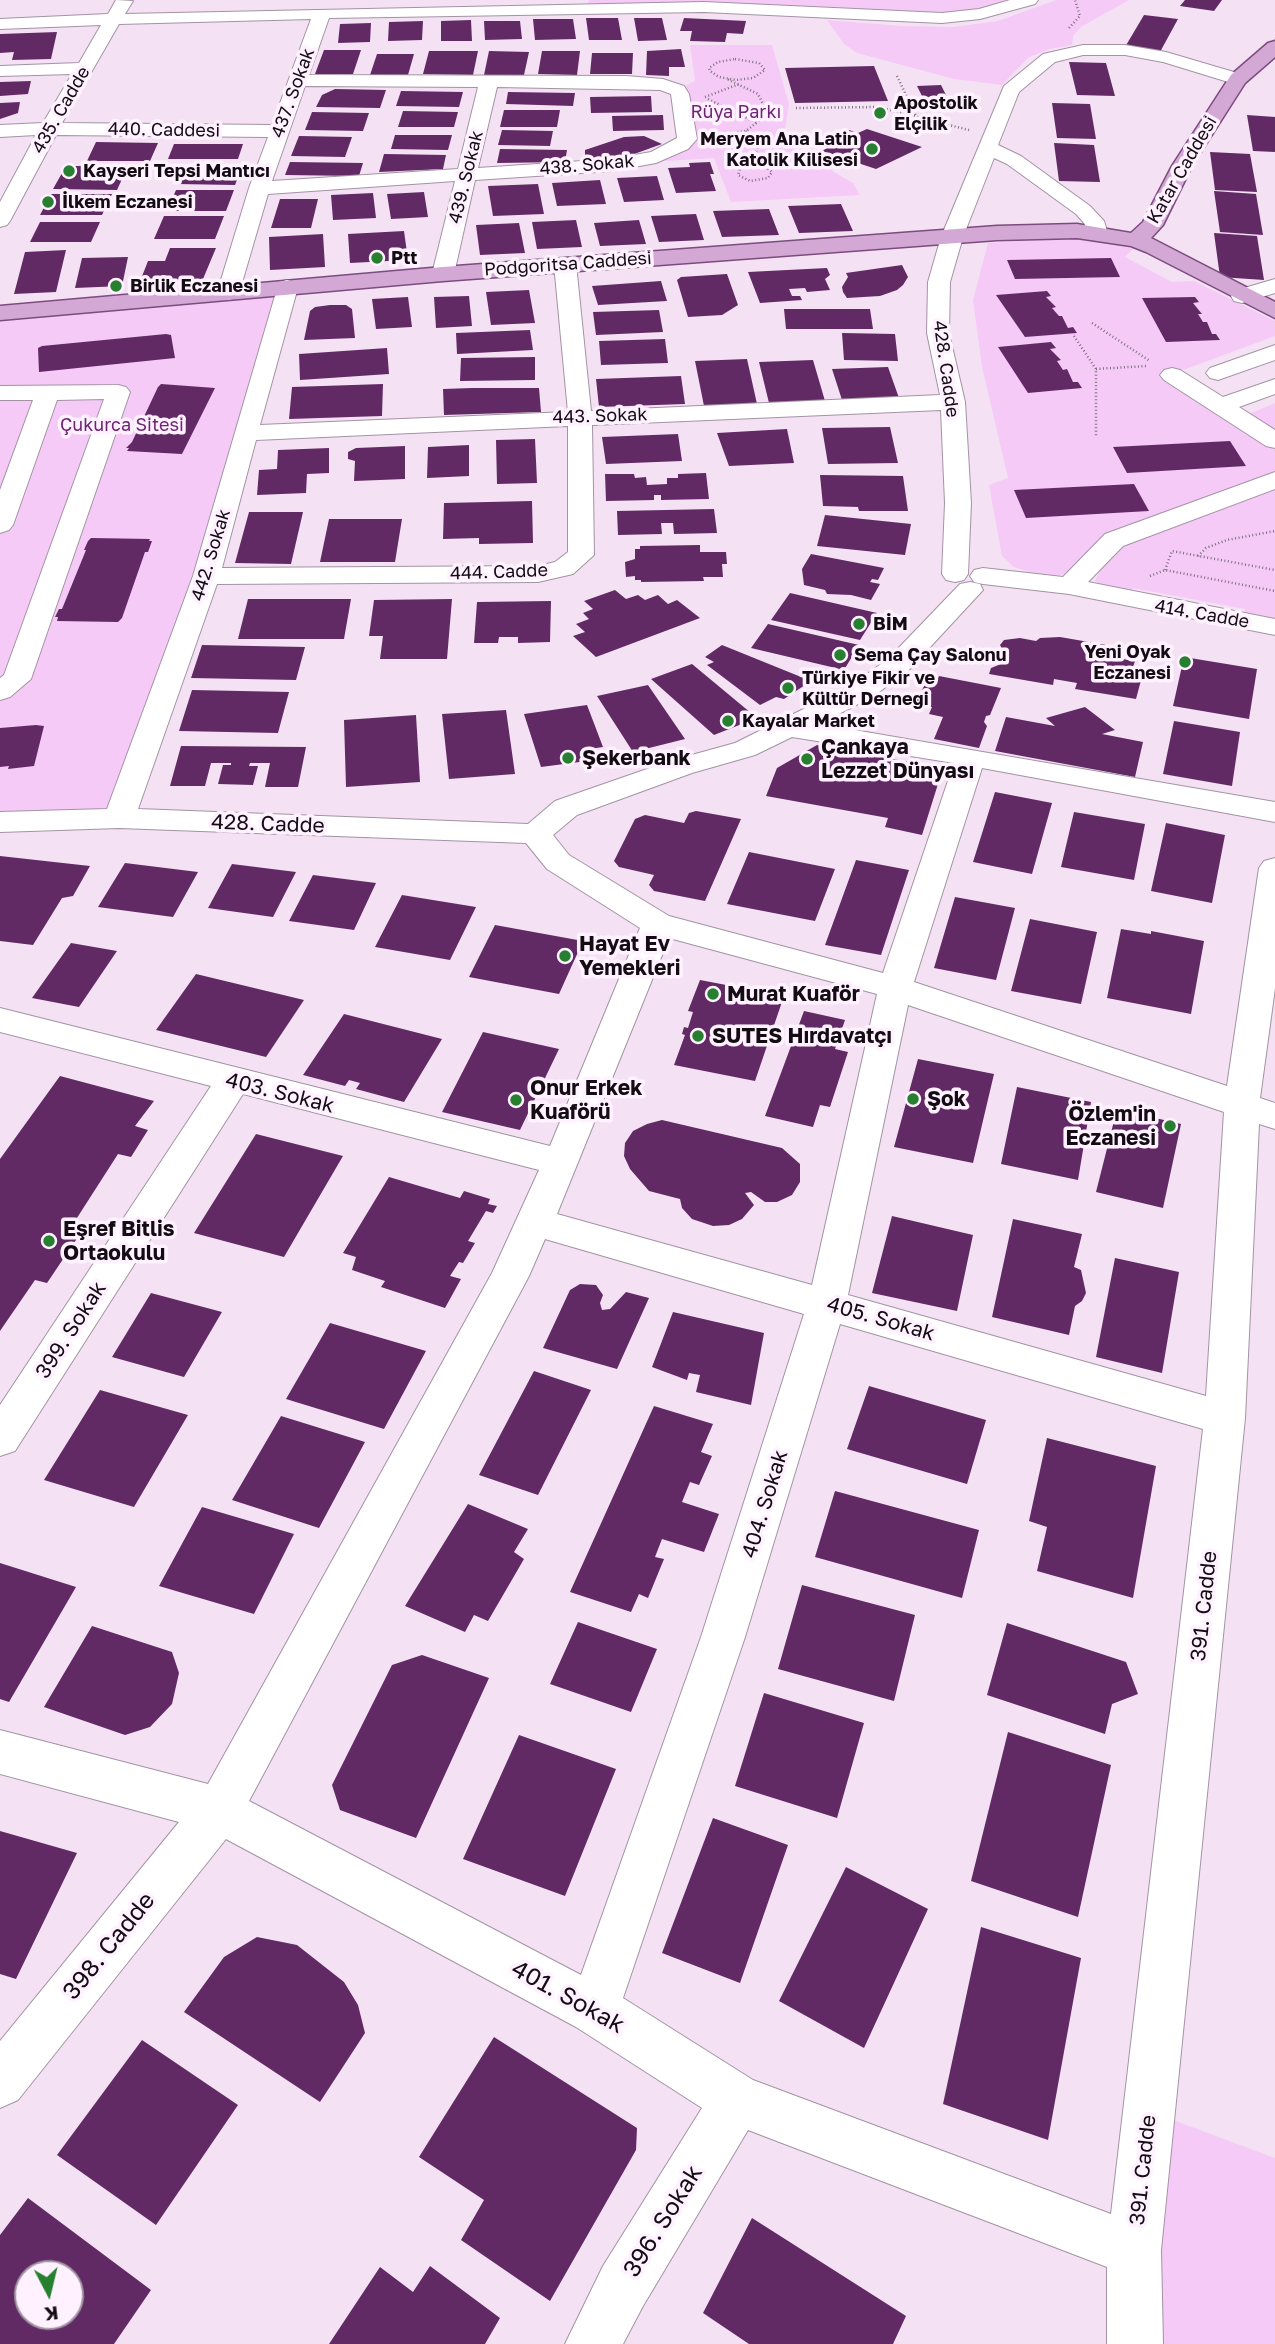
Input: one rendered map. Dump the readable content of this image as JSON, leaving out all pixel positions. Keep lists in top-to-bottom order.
{
  "streets": {
    "main road": ["Katar Caddesi", "Podgoritsa Caddesi"],
    "street": [
      "437. Sokak",
      "435. Cadde",
      "440. Caddesi",
      "438. Sokak",
      "439. Sokak",
      "428. Cadde",
      "443. Sokak",
      "442. Sokak",
      "444. Cadde",
      "414. Cadde",
      "403. Sokak",
      "405. Sokak",
      "399. Sokak",
      "404. Sokak",
      "391. Cadde",
      "398. Cadde",
      "401. Sokak",
      "396. Sokak"
    ]
  },
  "crossings": [
    ["437. Sokak", "440. Caddesi"],
    ["437. Sokak", "438. Sokak"],
    ["437. Sokak", "Podgoritsa Caddesi"],
    ["435. Cadde", "440. Caddesi"],
    ["438. Sokak", "439. Sokak"],
    ["Katar Caddesi", "Podgoritsa Caddesi"],
    ["Katar Caddesi", "428. Cadde"],
    ["439. Sokak", "Podgoritsa Caddesi"],
    ["Podgoritsa Caddesi", "428. Cadde"],
    ["Podgoritsa Caddesi", "442. Sokak"],
    ["Podgoritsa Caddesi", "444. Cadde"],
    ["428. Cadde", "443. Sokak"],
    ["428. Cadde", "442. Sokak"],
    ["443. Sokak", "442. Sokak"],
    ["443. Sokak", "444. Cadde"],
    ["442. Sokak", "444. Cadde"],
    ["403. Sokak", "399. Sokak"],
    ["403. Sokak", "398. Cadde"],
    ["405. Sokak", "404. Sokak"],
    ["405. Sokak", "391. Cadde"],
    ["405. Sokak", "398. Cadde"],
    ["404. Sokak", "401. Sokak"],
    ["391. Cadde", "401. Sokak"],
    ["398. Cadde", "401. Sokak"],
    ["401. Sokak", "396. Sokak"]
  ],
  "parks": ["Rüya Parkı", "Çukurca Sitesi"],
  "places": [
    "Apostolik Elçilik",
    "Meryem Ana Latin Katolik Kilisesi",
    "Kayseri Tepsi Mantıcı",
    "İlkem Eczanesi",
    "Ptt",
    "Birlik Eczanesi",
    "BİM",
    "Sema Çay Salonu",
    "Yeni Oyak Eczanesi",
    "Türkiye Fikir ve Kültür Derneği",
    "Kayalar Market",
    "Şekerbank",
    "Çankaya Lezzet Dünyası",
    "Hayat Ev Yemekleri",
    "Murat Kuaför",
    "SUTES Hırdavatçı",
    "Şok",
    "Onur Erkek Kuaförü",
    "Özlem'in Eczanesi",
    "Eşref Bitlis Ortaokulu"
  ],
  "north": "bottom"
}
